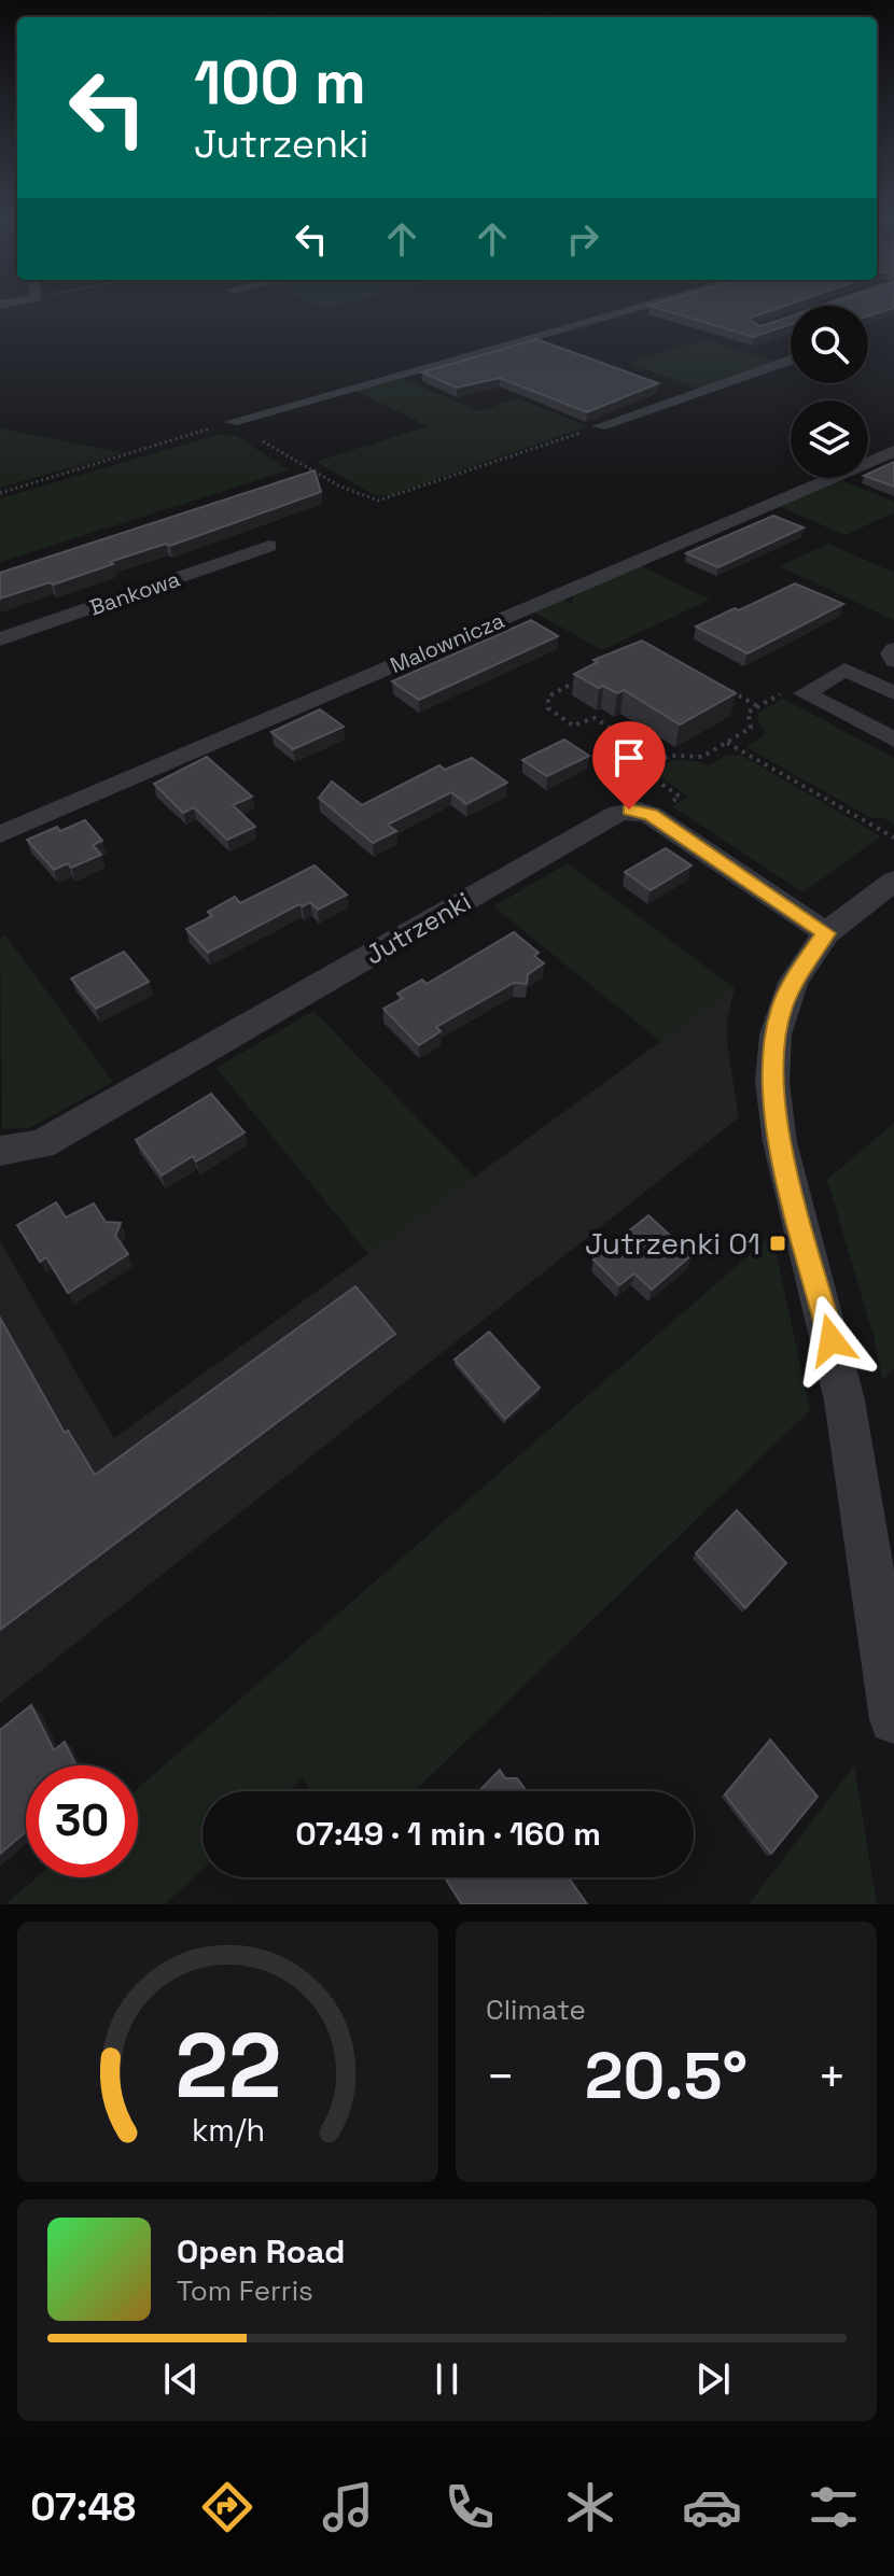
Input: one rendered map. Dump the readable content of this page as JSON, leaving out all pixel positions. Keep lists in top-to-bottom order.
{
  "streets": {
    "street": ["Bankowa", "Malownicza", "Jutrzenki"]
  },
  "places": {
    "transit": ["Jutrzenki 01"]
  },
  "page": {
    "turn": ["100 m", "Jutrzenki"],
    "limit": "30",
    "trip": "07:49 · 1 min · 160 m",
    "tile": "Climate",
    "heat": ["−", "20.5°", "+"],
    "song": ["Open Road", "Tom Ferris"],
    "tabs": "07:48",
    "gauge": ["22", "km/h"]
  }
}
